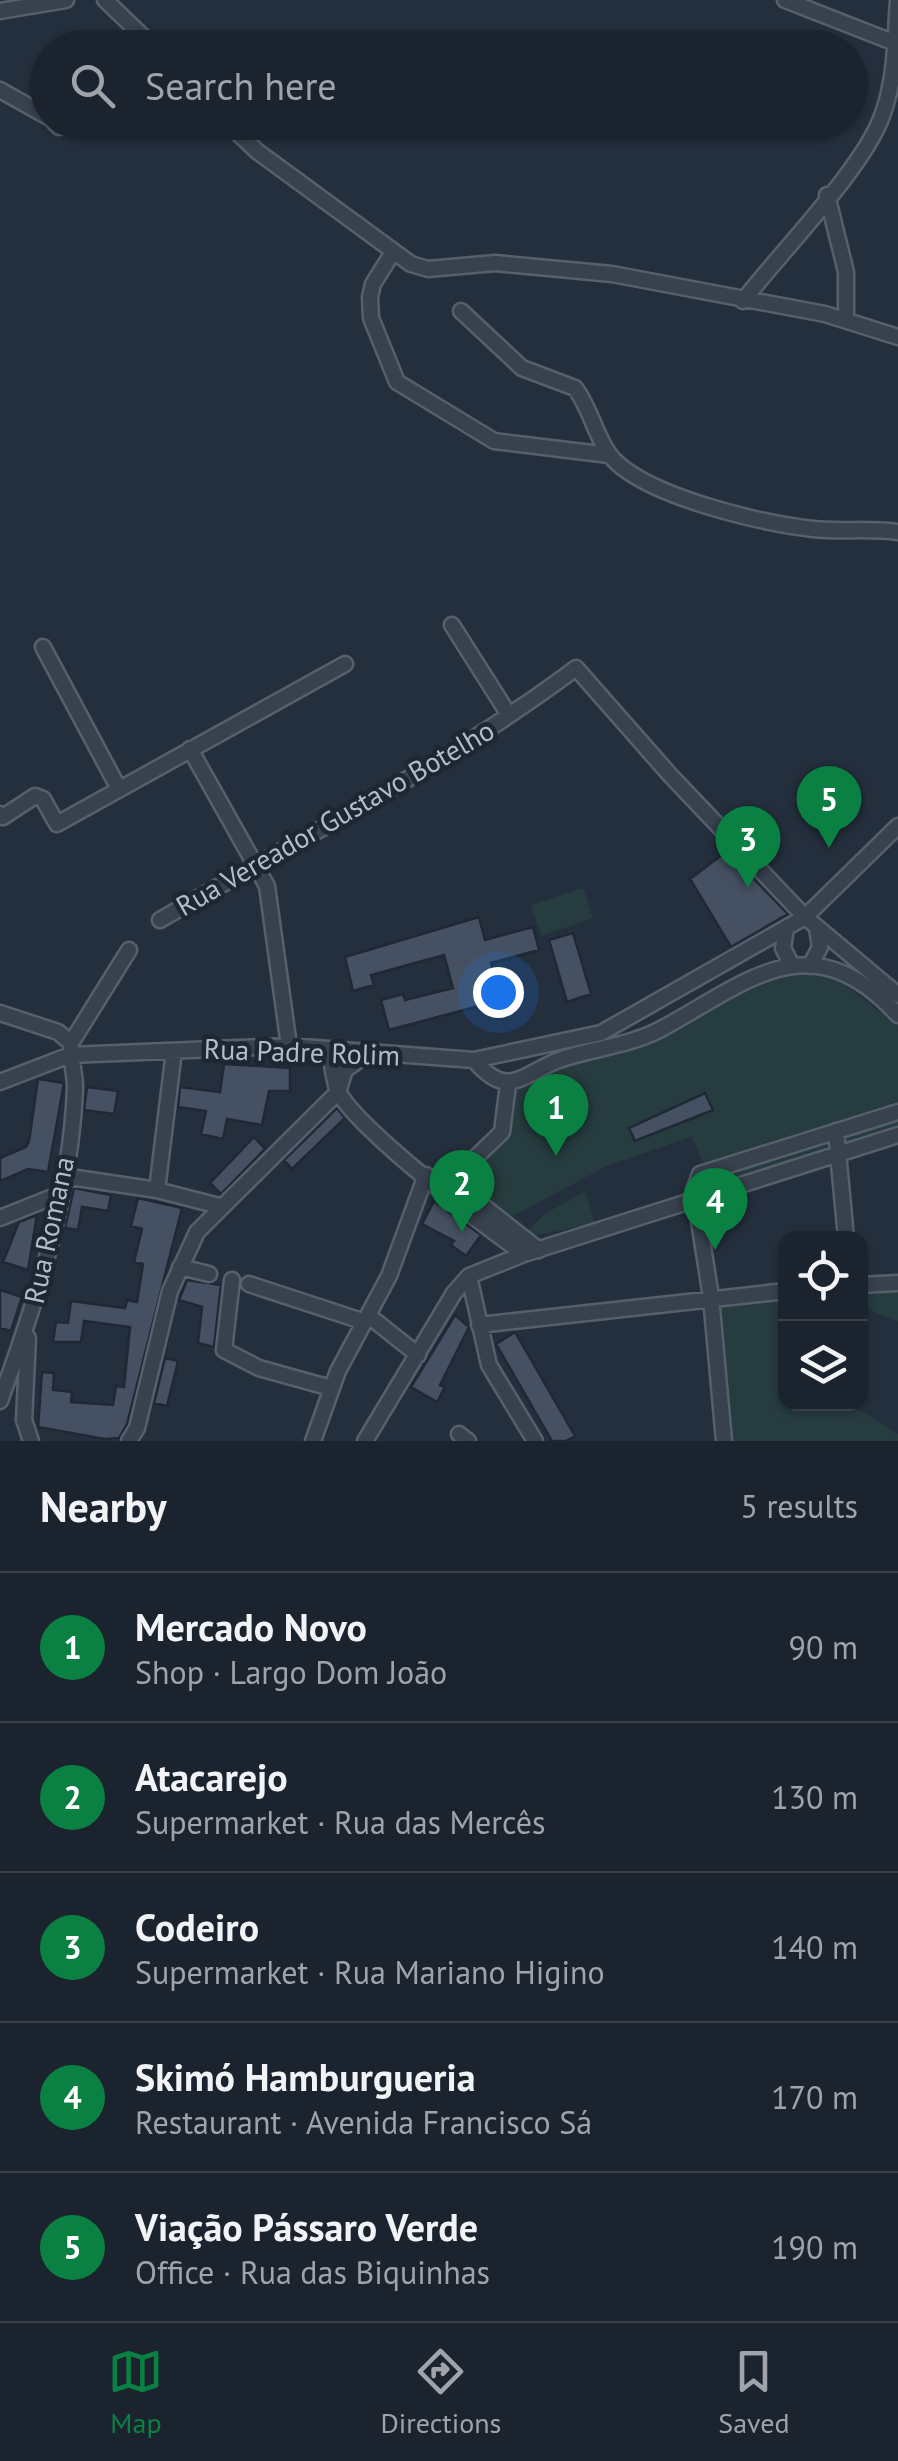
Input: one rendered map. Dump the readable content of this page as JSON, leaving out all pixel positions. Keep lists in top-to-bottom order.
{
  "streets": {
    "street": ["Rua Vereador Gustavo Botelho", "Rua Padre Rolim", "Rua Romana"]
  },
  "crossings": [
    ["Rua Vereador Gustavo Botelho", "Rua Padre Rolim"],
    ["Rua Padre Rolim", "Rua Romana"]
  ],
  "page": {
    "search": "Search here",
    "pins": [
      "5",
      "3",
      "1",
      "2",
      "4"
    ],
    "heading": ["Nearby", "5 results"],
    "list": [
      {
        "mark": "1",
        "name": "Mercado Novo",
        "note": "Shop · Largo Dom João",
        "value": "90 m"
      },
      {
        "mark": "2",
        "name": "Atacarejo",
        "note": "Supermarket · Rua das Mercês",
        "value": "130 m"
      },
      {
        "mark": "3",
        "name": "Codeiro",
        "note": "Supermarket · Rua Mariano Higino",
        "value": "140 m"
      },
      {
        "mark": "4",
        "name": "Skimó Hamburgueria",
        "note": "Restaurant · Avenida Francisco Sá",
        "value": "170 m"
      },
      {
        "mark": "5",
        "name": "Viação Pássaro Verde",
        "note": "Office · Rua das Biquinhas",
        "value": "190 m"
      }
    ],
    "nav": ["Map", "Directions", "Saved"]
  }
}
